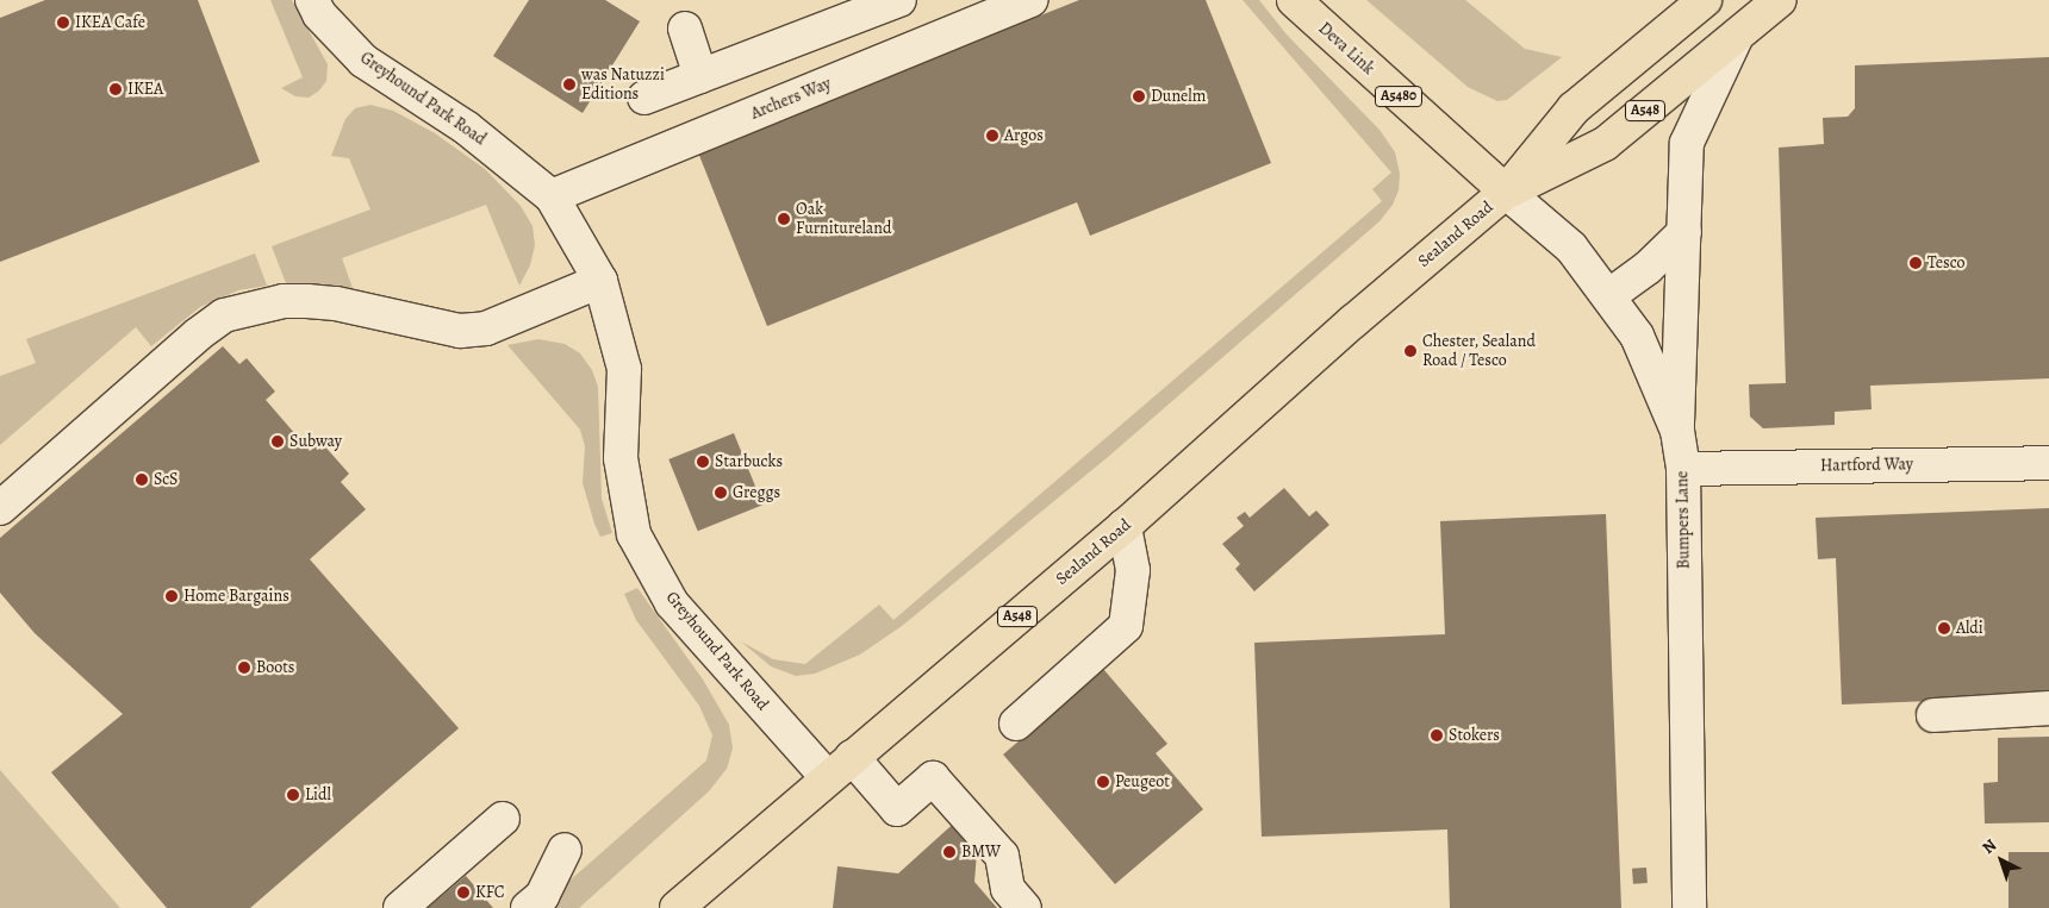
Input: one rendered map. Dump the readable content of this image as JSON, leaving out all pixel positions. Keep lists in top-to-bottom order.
{
  "streets": {
    "main road": [
      "Deva Link",
      "A5480",
      "A548",
      "Sealand Road"
    ],
    "street": [
      "Greyhound Park Road",
      "Archers Way",
      "Hartford Way",
      "Bumpers Lane"
    ]
  },
  "crossings": [
    ["Deva Link", "Sealand Road"],
    ["Deva Link", "Bumpers Lane"],
    ["Greyhound Park Road", "Archers Way"],
    ["Greyhound Park Road", "Sealand Road"],
    ["Sealand Road", "Bumpers Lane"],
    ["Hartford Way", "Bumpers Lane"]
  ],
  "places": [
    "IKEA Cafe",
    "was Natuzzi Editions",
    "IKEA",
    "Dunelm",
    "Argos",
    "Oak Furnitureland",
    "Tesco",
    "Chester, Sealand Road / Tesco",
    "Subway",
    "Starbucks",
    "ScS",
    "Greggs",
    "Home Bargains",
    "Aldi",
    "Boots",
    "Stokers",
    "Peugeot",
    "Lidl",
    "BMW",
    "KFC"
  ],
  "north": "top left"
}
